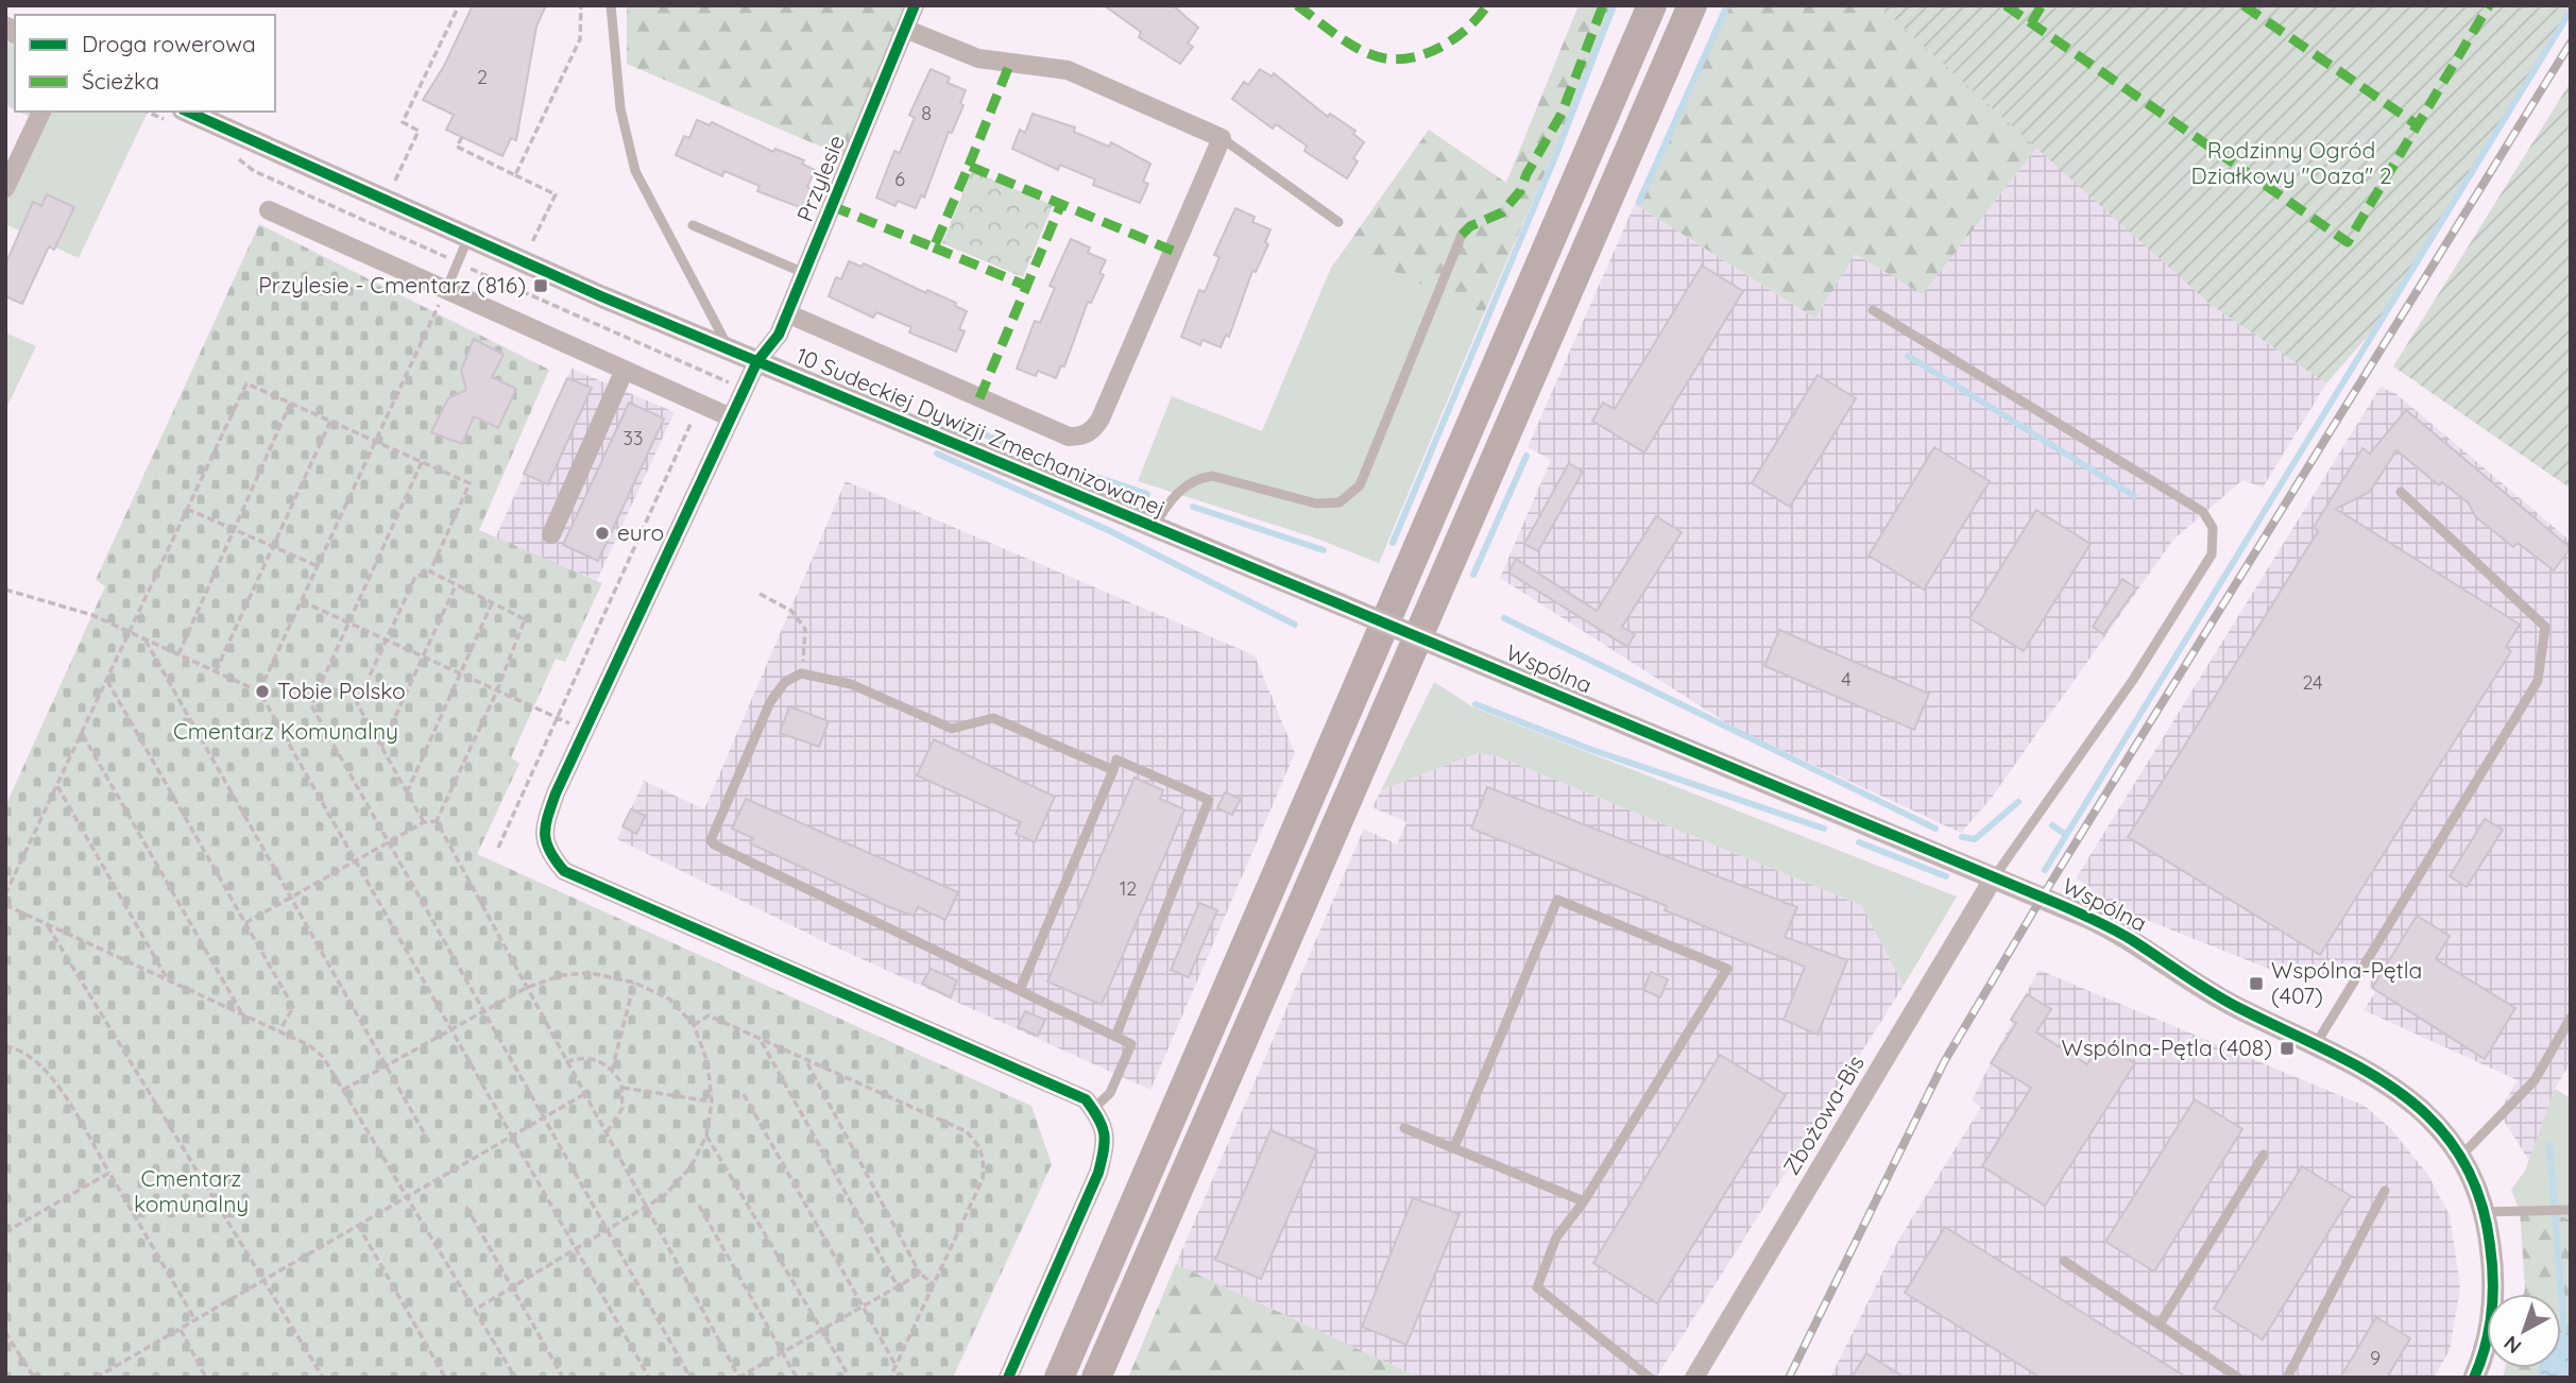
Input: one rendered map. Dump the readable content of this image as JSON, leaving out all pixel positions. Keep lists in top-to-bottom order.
{
  "streets": {
    "street": [
      "Przylesie",
      "10 Sudeckiej Dywizji Zmechanizowanej",
      "Wspólna",
      "Zbożowa-Bis"
    ]
  },
  "crossings": [
    ["Przylesie", "10 Sudeckiej Dywizji Zmechanizowanej"],
    ["10 Sudeckiej Dywizji Zmechanizowanej", "Wspólna"],
    ["Wspólna", "Zbożowa-Bis"]
  ],
  "parks": ["Rodzinny Ogród Działkowy \"Oaza\" 2", "Cmentarz Komunalny", "Cmentarz komunalny"],
  "places": {
    "transit": ["Przylesie - Cmentarz (816)", "Wspólna-Pętla (407)", "Wspólna-Pętla (408)"],
    "other": ["euro", "Tobie Polsko"]
  },
  "house_numbers": [
    "2",
    "8",
    "6",
    "33",
    "4",
    "24",
    "12",
    "9"
  ],
  "legend": ["Droga rowerowa", "Ścieżka"],
  "north": "bottom left"
}
